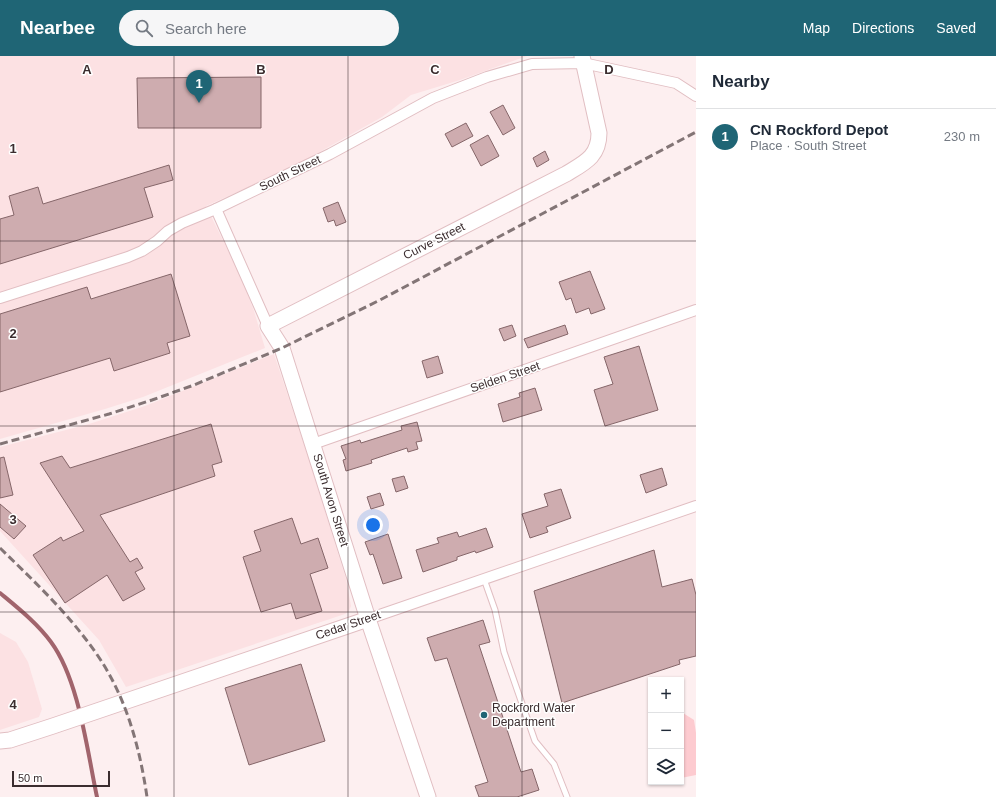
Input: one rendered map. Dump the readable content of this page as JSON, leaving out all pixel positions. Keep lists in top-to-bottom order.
{
  "streets": {
    "street": [
      "South Street",
      "Curve Street",
      "Selden Street",
      "South Avon Street",
      "Cedar Street"
    ]
  },
  "crossings": [
    ["South Street", "Curve Street"],
    ["South Street", "South Avon Street"],
    ["Curve Street", "South Avon Street"],
    ["Selden Street", "South Avon Street"],
    ["South Avon Street", "Cedar Street"]
  ],
  "places": ["Rockford Water Department"],
  "scale_bar": "50 m",
  "page": {
    "header": "Nearbee",
    "search": "Search here",
    "nav": ["Map", "Directions", "Saved"],
    "heading": "Nearby",
    "pins": "1",
    "list": [
      {
        "mark": "1",
        "name": "CN Rockford Depot",
        "note": "Place · South Street",
        "value": "230 m"
      }
    ],
    "map_buttons": ["+", "−"],
    "scale": "50 m"
  },
  "grid": {
    "columns": [
      "A",
      "B",
      "C",
      "D"
    ],
    "rows": [
      "1",
      "2",
      "3",
      "4"
    ]
  }
}
